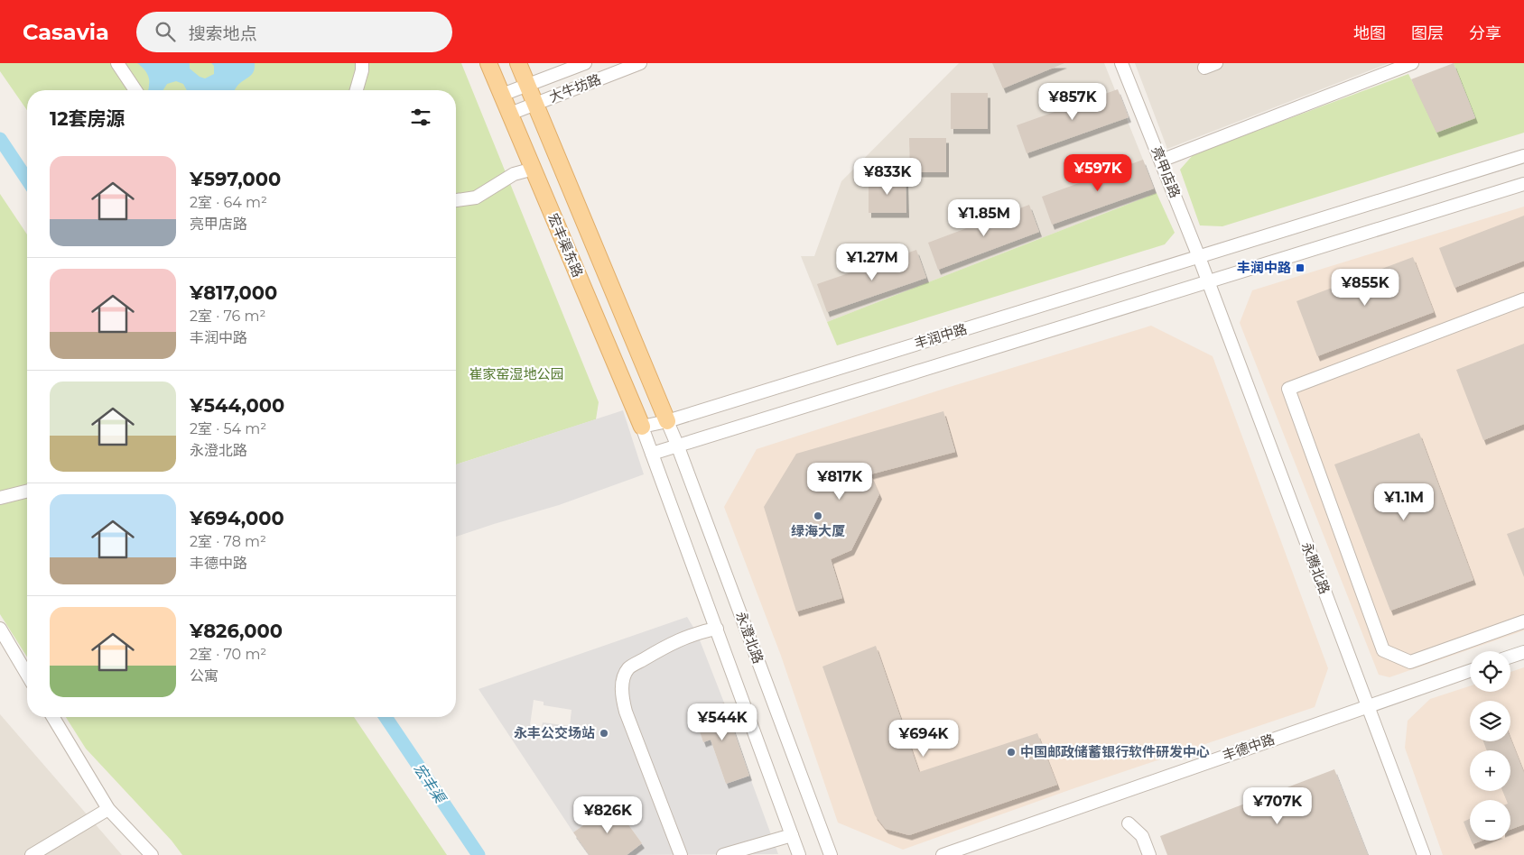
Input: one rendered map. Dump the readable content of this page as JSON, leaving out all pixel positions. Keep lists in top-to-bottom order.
{
  "streets": {
    "main road": ["宏丰渠东路"],
    "street": [
      "大牛坊路",
      "亮甲店路",
      "丰润中路",
      "永腾北路",
      "永澄北路",
      "丰德中路"
    ]
  },
  "crossings": [
    ["大牛坊路", "宏丰渠东路"],
    ["亮甲店路", "丰润中路"],
    ["亮甲店路", "永腾北路"],
    ["宏丰渠东路", "丰润中路"],
    ["宏丰渠东路", "永澄北路"],
    ["丰润中路", "永腾北路"],
    ["丰润中路", "永澄北路"],
    ["永腾北路", "丰德中路"]
  ],
  "water": ["宏丰渠"],
  "parks": ["崔家窑湿地公园"],
  "places": {
    "transit": ["丰润中路"],
    "other": ["绿海大厦", "永丰公交场站", "中国邮政储蓄银行软件研发中心"]
  },
  "page": {
    "header": "Casavia",
    "search": "搜索地点",
    "nav": ["地图", "图层", "分享"],
    "price": [
      "¥857K",
      "¥597K",
      "¥833K",
      "¥1.85M",
      "¥1.27M",
      "¥855K",
      "¥817K",
      "¥1.1M",
      "¥544K",
      "¥694K",
      "¥707K",
      "¥826K"
    ],
    "heading": "12套房源",
    "list": [
      {
        "name": "¥597,000",
        "note": "2室 · 64 m² · 亮甲店路"
      },
      {
        "name": "¥817,000",
        "note": "2室 · 76 m² · 丰润中路"
      },
      {
        "name": "¥544,000",
        "note": "2室 · 54 m² · 永澄北路"
      },
      {
        "name": "¥694,000",
        "note": "2室 · 78 m² · 丰德中路"
      },
      {
        "name": "¥826,000",
        "note": "2室 · 70 m² · 公寓"
      }
    ],
    "map_buttons": ["+", "−"]
  }
}
